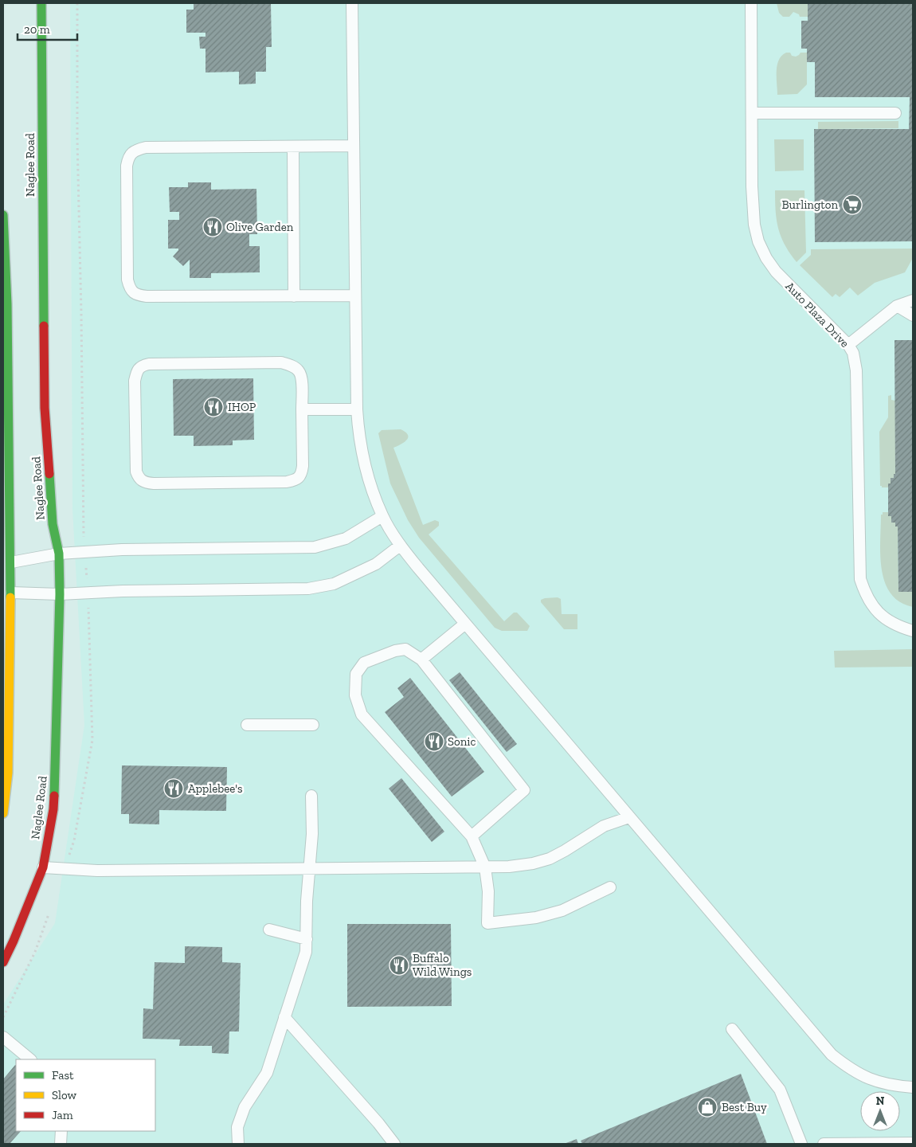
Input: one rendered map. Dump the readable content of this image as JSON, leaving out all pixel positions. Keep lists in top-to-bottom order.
{
  "streets": {
    "main road": ["Naglee Road"],
    "lane": ["Auto Plaza Drive"]
  },
  "places": {
    "supermarket": ["Burlington"],
    "restaurant": [
      "Olive Garden",
      "IHOP",
      "Sonic",
      "Applebee's",
      "Buffalo Wild Wings"
    ],
    "shop": ["Best Buy"]
  },
  "legend": ["Fast", "Slow", "Jam"],
  "scale_bar": "20 m",
  "north": "top"
}
